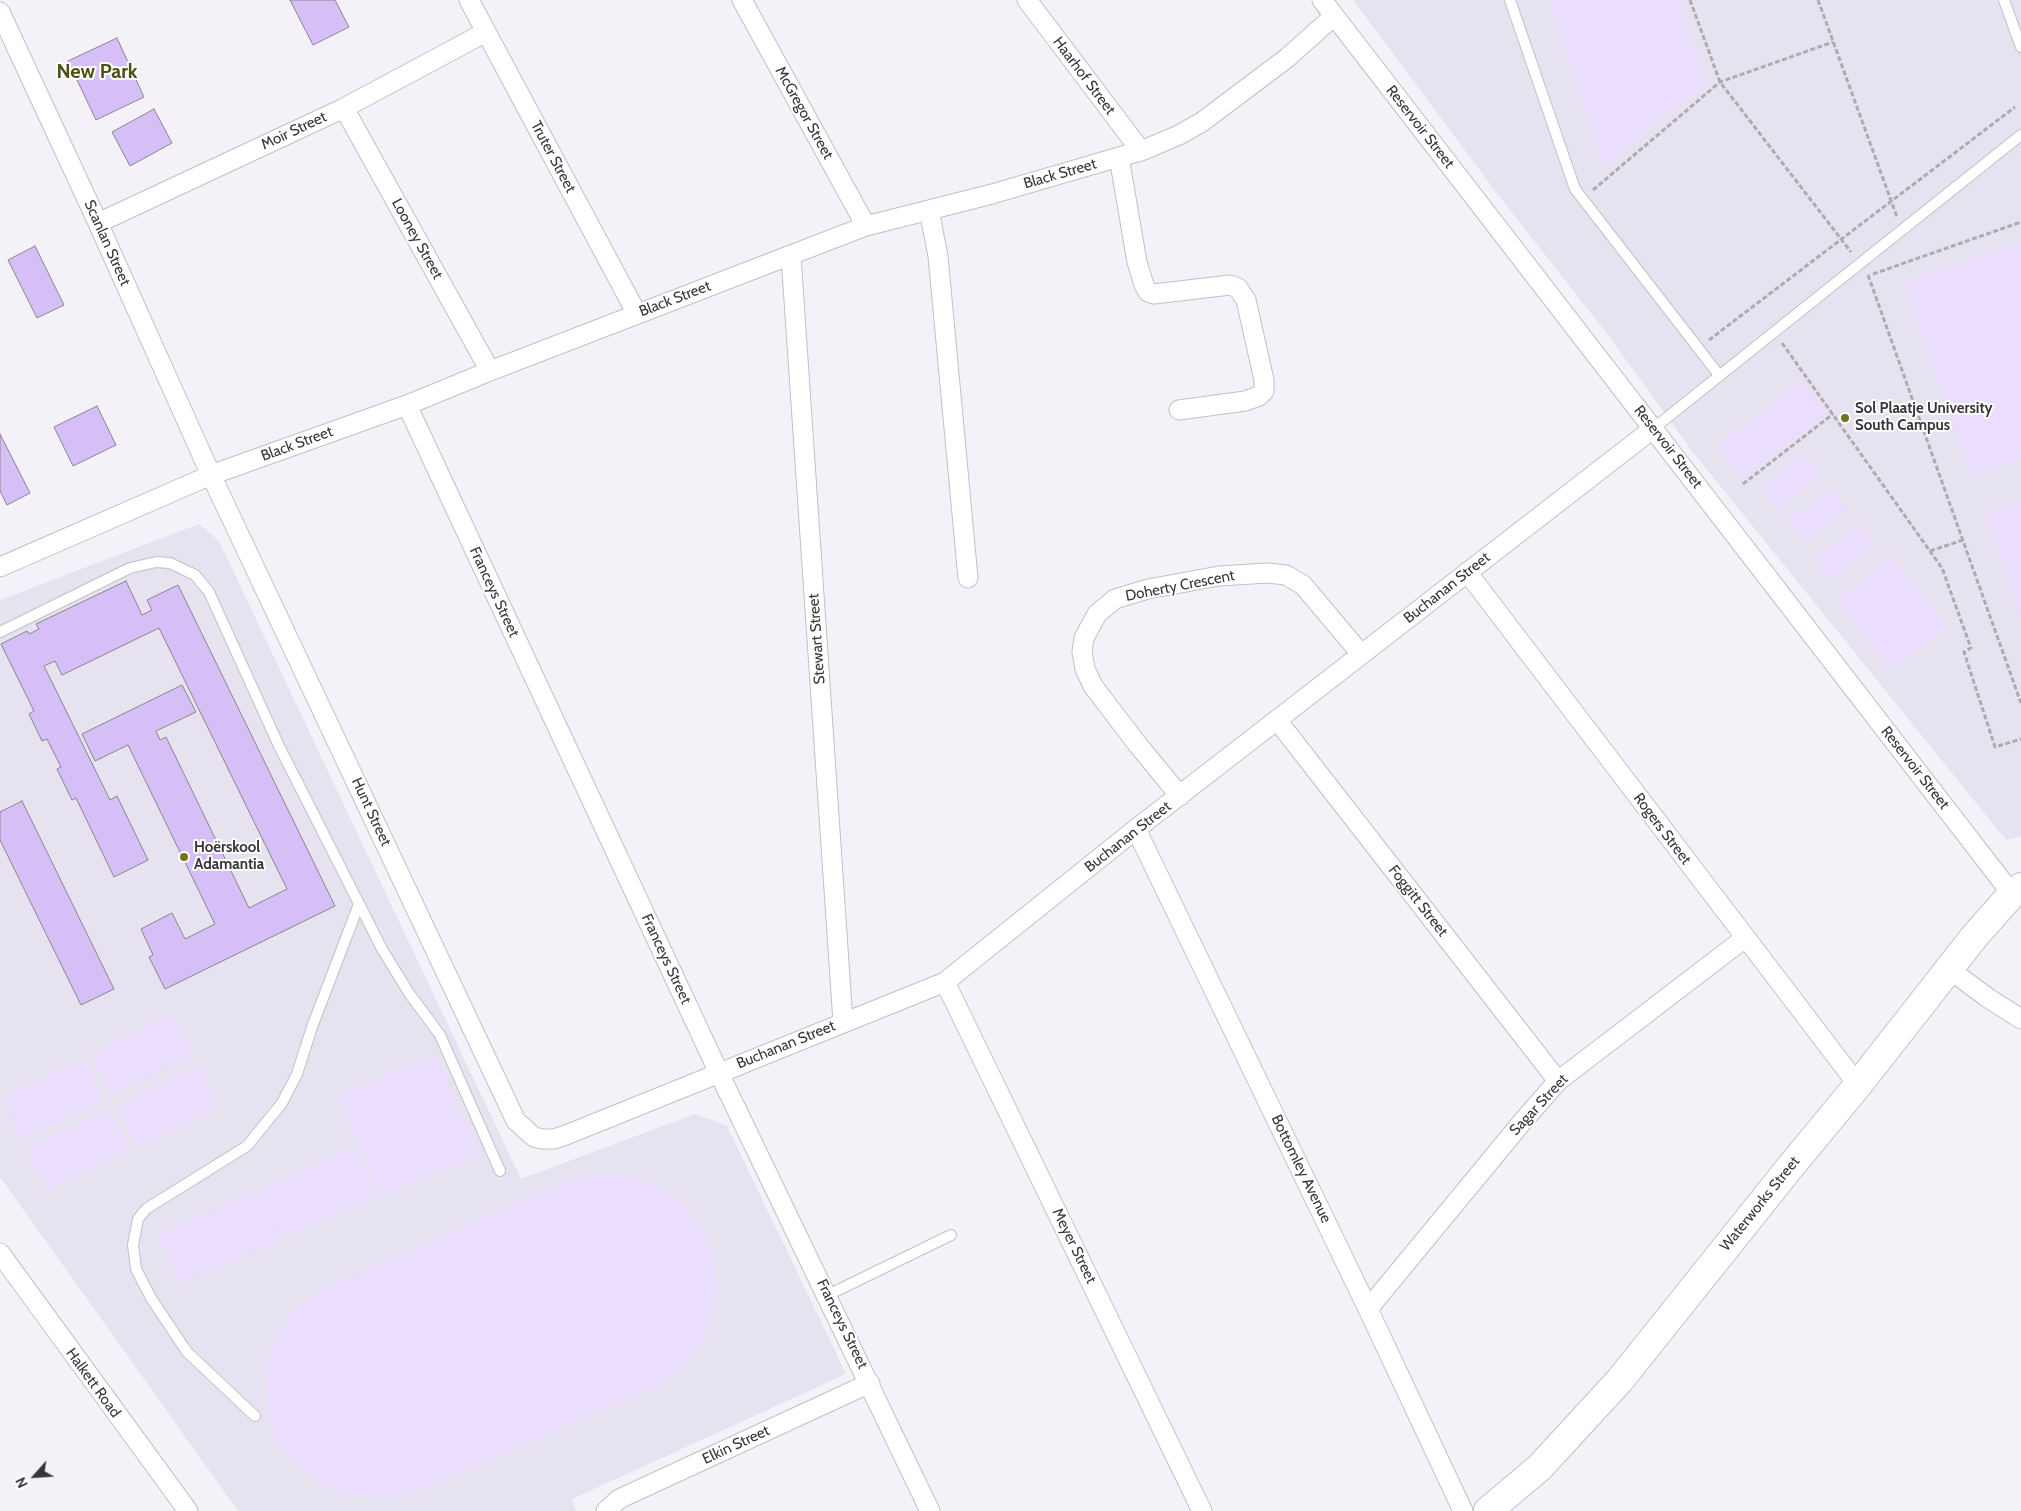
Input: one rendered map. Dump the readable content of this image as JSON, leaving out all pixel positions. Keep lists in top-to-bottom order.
{
  "streets": {
    "street": [
      "Haarhof Street",
      "McGregor Street",
      "Reservoir Street",
      "Moir Street",
      "Truter Street",
      "Black Street",
      "Looney Street",
      "Scanlan Street",
      "Doherty Crescent",
      "Buchanan Street",
      "Franceys Street",
      "Stewart Street",
      "Hunt Street",
      "Rogers Street",
      "Foggitt Street",
      "Sagar Street",
      "Bottomley Avenue",
      "Waterworks Street",
      "Meyer Street",
      "Halkett Road",
      "Elkin Street"
    ]
  },
  "crossings": [
    ["Haarhof Street", "Black Street"],
    ["McGregor Street", "Black Street"],
    ["Reservoir Street", "Black Street"],
    ["Reservoir Street", "Buchanan Street"],
    ["Reservoir Street", "Waterworks Street"],
    ["Moir Street", "Truter Street"],
    ["Moir Street", "Looney Street"],
    ["Moir Street", "Scanlan Street"],
    ["Truter Street", "Black Street"],
    ["Black Street", "Looney Street"],
    ["Black Street", "Scanlan Street"],
    ["Black Street", "Franceys Street"],
    ["Black Street", "Stewart Street"],
    ["Black Street", "Hunt Street"],
    ["Scanlan Street", "Hunt Street"],
    ["Doherty Crescent", "Buchanan Street"],
    ["Buchanan Street", "Franceys Street"],
    ["Buchanan Street", "Stewart Street"],
    ["Buchanan Street", "Hunt Street"],
    ["Buchanan Street", "Rogers Street"],
    ["Buchanan Street", "Foggitt Street"],
    ["Buchanan Street", "Bottomley Avenue"],
    ["Buchanan Street", "Meyer Street"],
    ["Franceys Street", "Elkin Street"],
    ["Rogers Street", "Sagar Street"],
    ["Rogers Street", "Waterworks Street"],
    ["Foggitt Street", "Sagar Street"],
    ["Sagar Street", "Bottomley Avenue"]
  ],
  "districts": ["New Park"],
  "places": ["Sol Plaatje University South Campus", "Hoërskool Adamantia"],
  "north": "bottom left"
}
